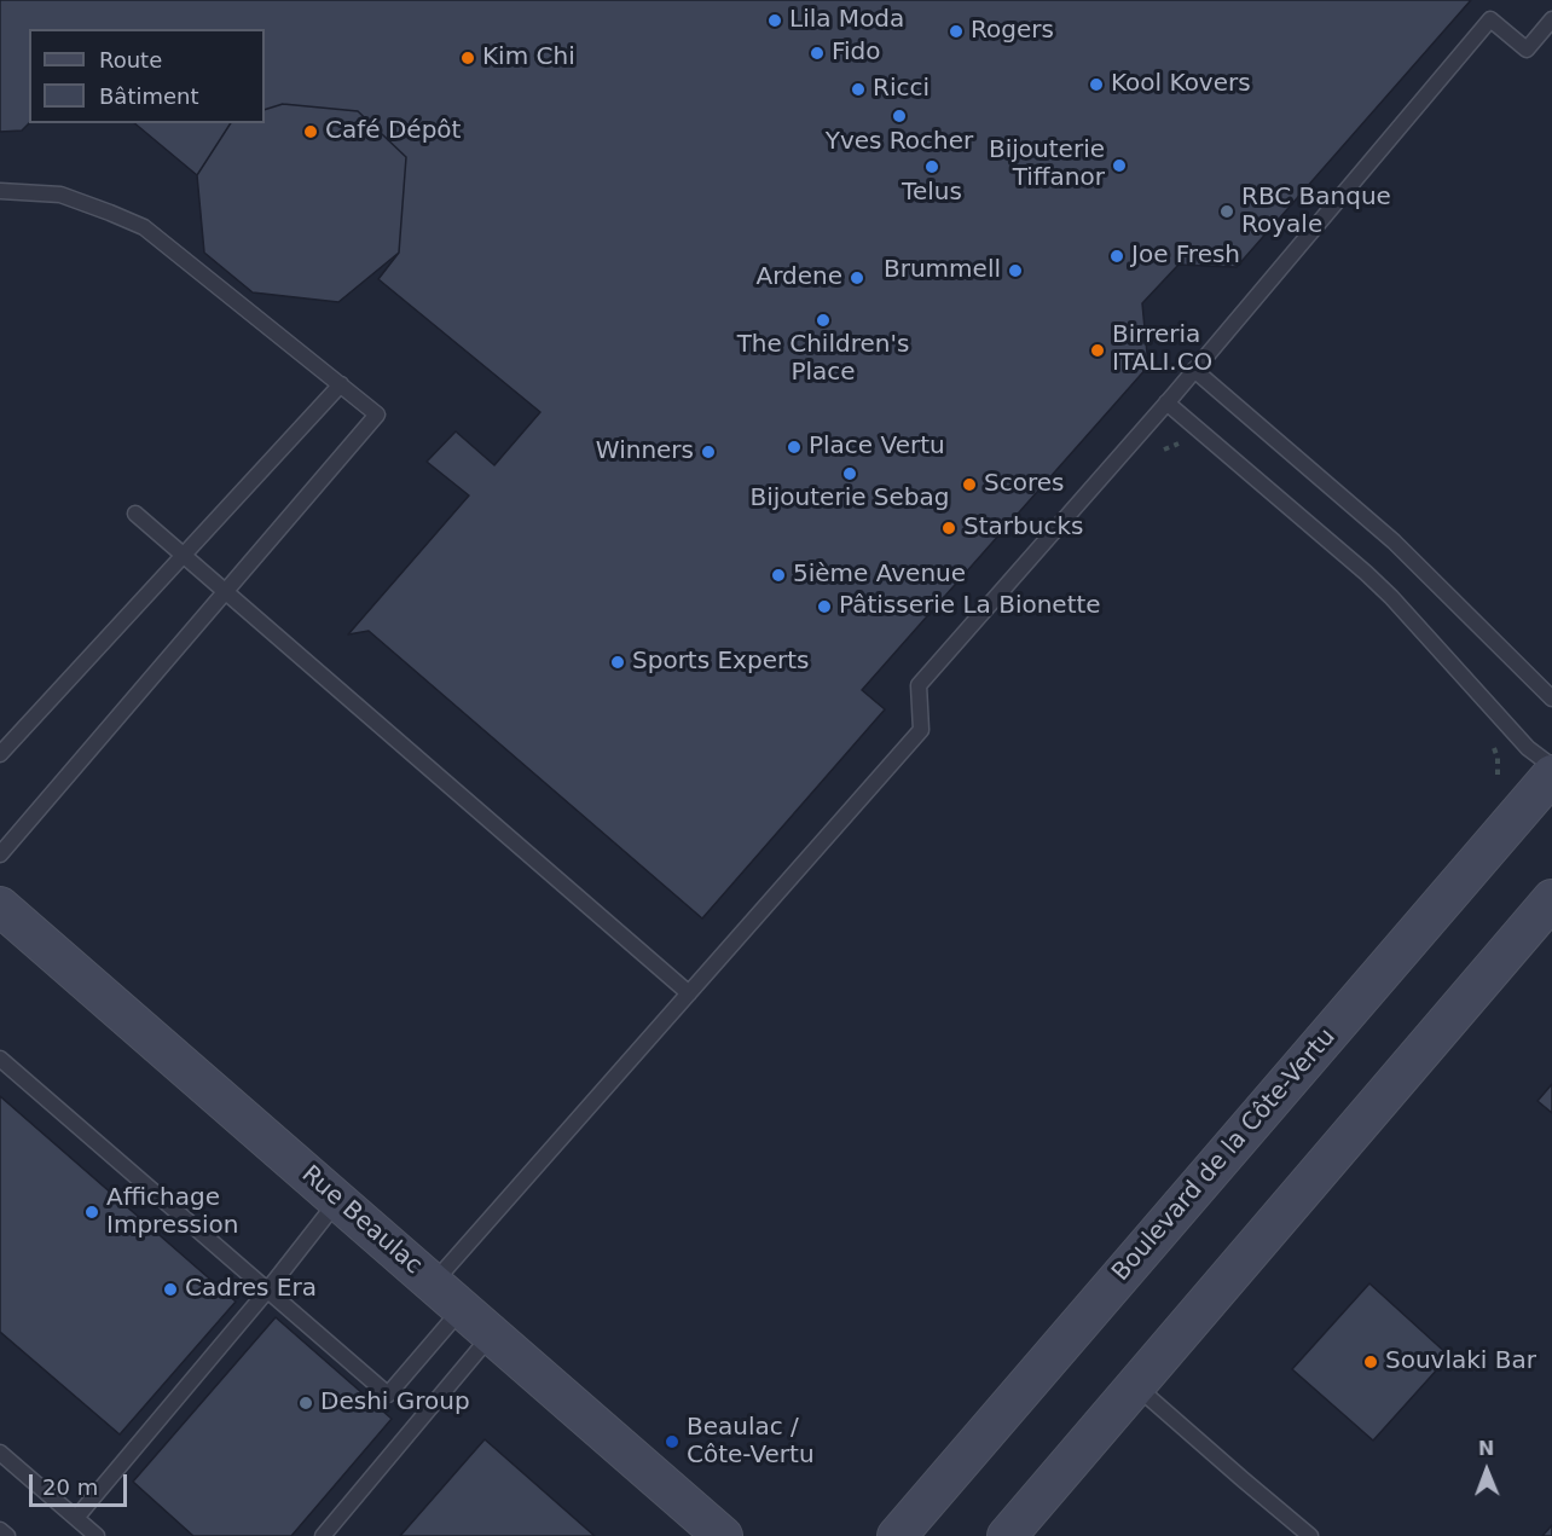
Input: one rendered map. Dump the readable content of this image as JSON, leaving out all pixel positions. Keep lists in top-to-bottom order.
{
  "streets": {
    "main road": ["Boulevard de la Côte-Vertu", "Rue Beaulac"]
  },
  "places": [
    "Lila Moda",
    "Rogers",
    "Fido",
    "Kim Chi",
    "Kool Kovers",
    "Ricci",
    "Yves Rocher",
    "Café Dépôt",
    "Bijouterie Tiffanor",
    "Telus",
    "RBC Banque Royale",
    "Joe Fresh",
    "Brummell",
    "Ardene",
    "The Children's Place",
    "Birreria ITALI.CO",
    "Place Vertu",
    "Winners",
    "Bijouterie Sebag",
    "Scores",
    "Starbucks",
    "5ième Avenue",
    "Pâtisserie La Bionette",
    "Sports Experts",
    "Affichage Impression",
    "Cadres Era",
    "Souvlaki Bar",
    "Deshi Group",
    "Beaulac / Côte-Vertu"
  ],
  "legend": ["Route", "Bâtiment"],
  "scale_bar": "20 m",
  "north": "top"
}
